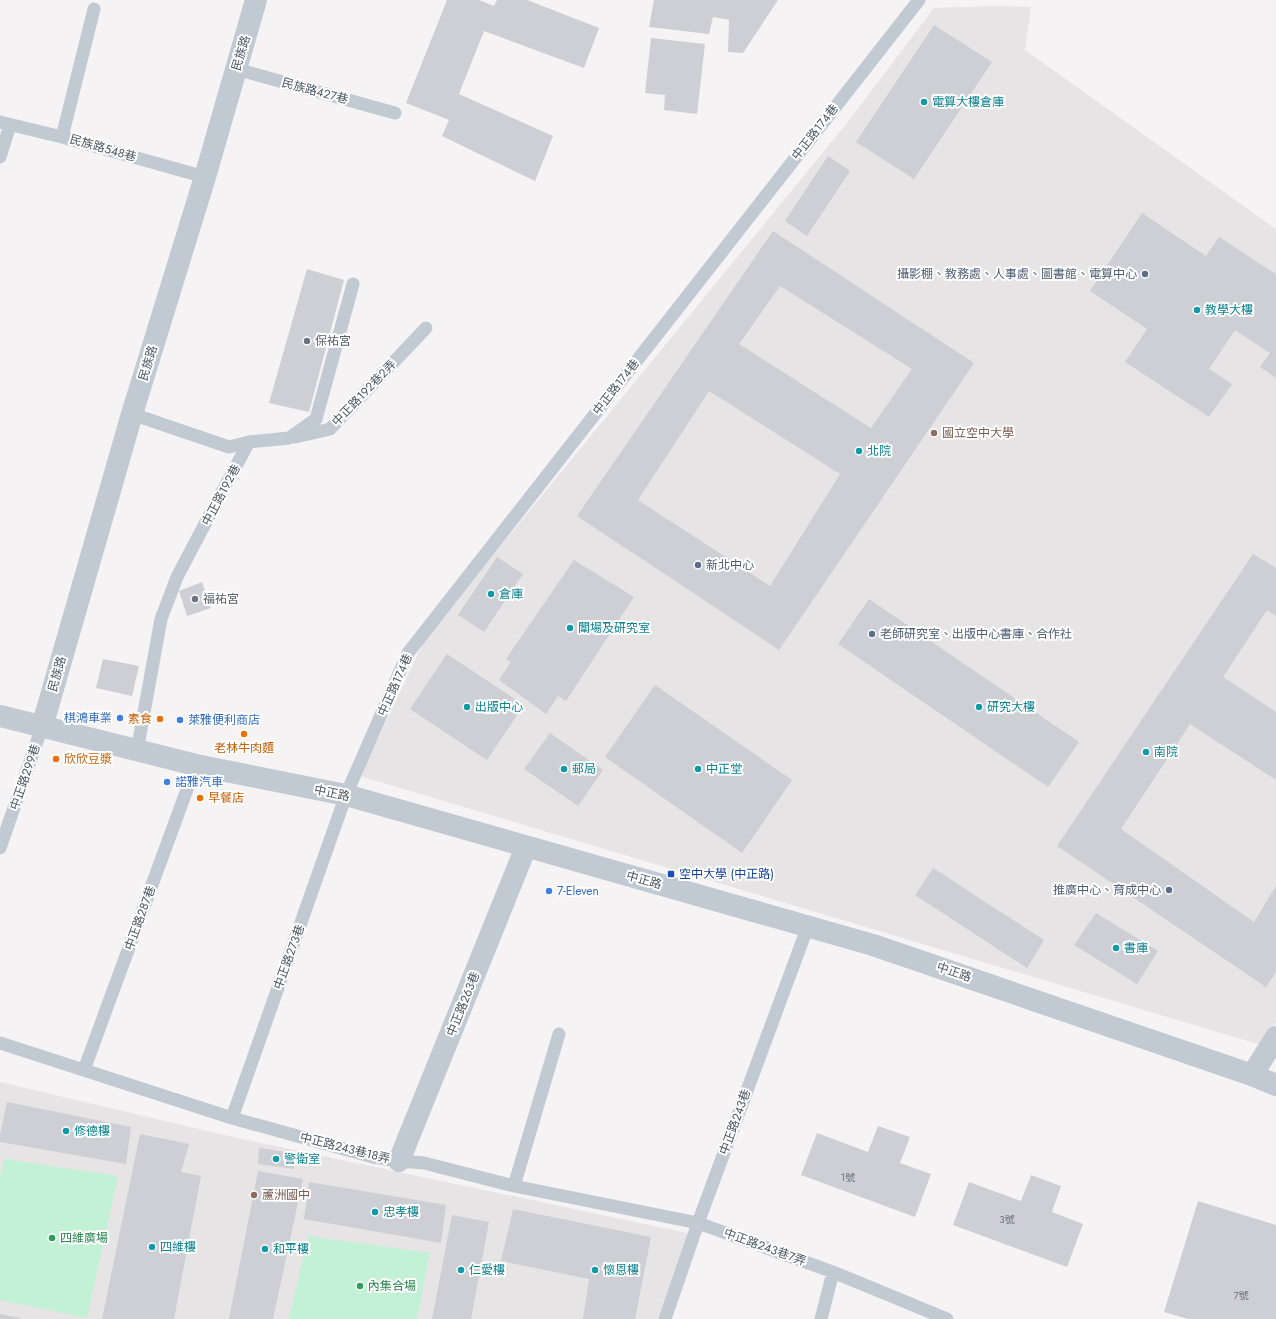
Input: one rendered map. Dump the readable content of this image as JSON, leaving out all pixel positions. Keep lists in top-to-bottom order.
{
  "streets": {
    "street": ["民族路", "中正路", "中正路263巷"],
    "lane": [
      "民族路427巷",
      "中正路174巷",
      "民族路548巷",
      "中正路192巷2弄",
      "中正路192巷",
      "中正路299巷",
      "中正路287巷",
      "中正路273巷",
      "中正路243巷",
      "中正路243巷18弄",
      "中正路243巷7弄"
    ]
  },
  "crossings": [
    ["民族路", "民族路427巷"],
    ["民族路", "民族路548巷"],
    ["民族路", "中正路299巷"],
    ["民族路", "中正路"],
    ["中正路174巷", "中正路"],
    ["中正路174巷", "中正路273巷"],
    ["中正路192巷", "中正路"],
    ["中正路299巷", "中正路"],
    ["中正路", "中正路287巷"],
    ["中正路", "中正路273巷"],
    ["中正路", "中正路263巷"],
    ["中正路", "中正路243巷"],
    ["中正路287巷", "中正路243巷18弄"],
    ["中正路273巷", "中正路243巷18弄"],
    ["中正路263巷", "中正路243巷18弄"],
    ["中正路243巷", "中正路243巷18弄"],
    ["中正路243巷", "中正路243巷7弄"],
    ["中正路243巷18弄", "中正路243巷7弄"]
  ],
  "places": {
    "other": [
      "電算大樓倉庫",
      "攝影棚、教務處、人事處、圖書館、電算中心",
      "教學大樓",
      "保祐宮",
      "國立空中大學",
      "北院",
      "新北中心",
      "倉庫",
      "福祐宮",
      "闈場及研究室",
      "老師研究室、出版中心書庫、合作社",
      "出版中心",
      "研究大樓",
      "棋鴻車業",
      "素食",
      "萊雅便利商店",
      "老林牛肉麵",
      "南院",
      "欣欣豆漿",
      "郵局",
      "中正堂",
      "諾雅汽車",
      "早餐店",
      "推廣中心、育成中心",
      "7-Eleven",
      "書庫",
      "修德樓",
      "警衛室",
      "蘆洲國中",
      "忠孝樓",
      "四維廣場",
      "四維樓",
      "和平樓",
      "仁愛樓",
      "懷恩樓",
      "內集合場"
    ],
    "transit": ["空中大學 (中正路)"]
  },
  "house_numbers": ["1號", "3號", "7號"]
}
